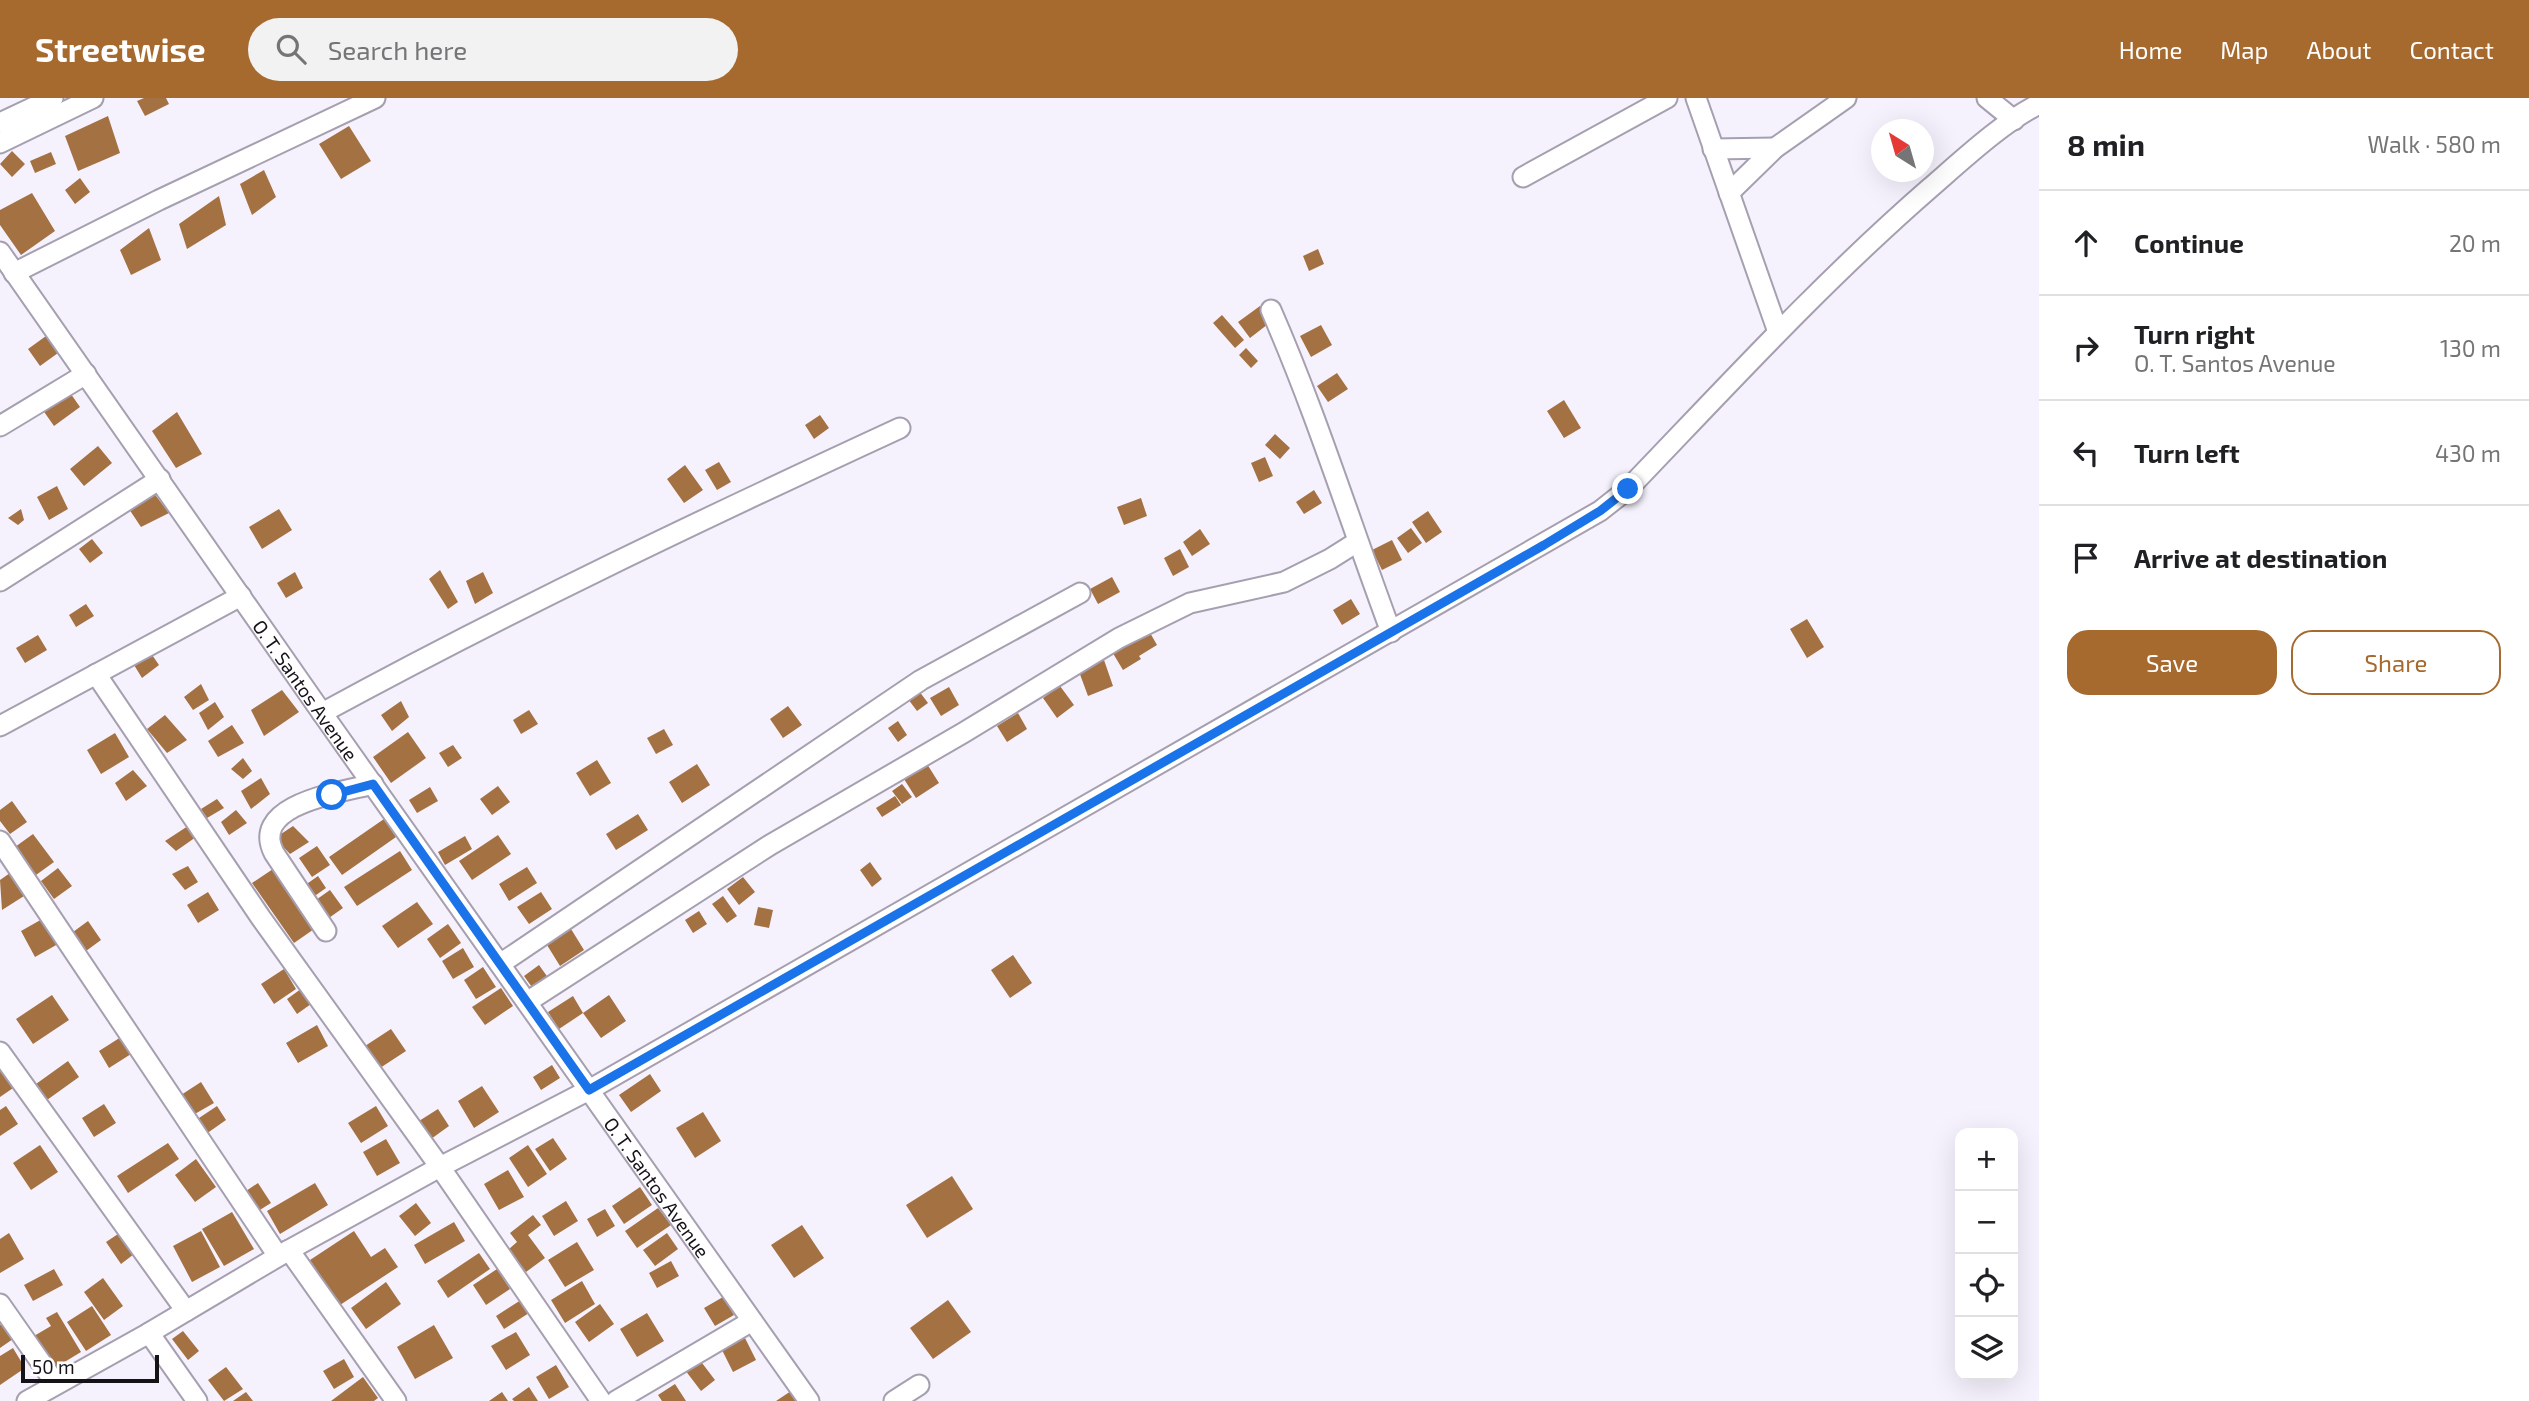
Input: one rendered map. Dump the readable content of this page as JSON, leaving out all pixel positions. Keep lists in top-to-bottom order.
{
  "streets": {
    "street": ["O. T. Santos Avenue"]
  },
  "scale_bar": "50 m",
  "north": "top left",
  "page": {
    "header": "Streetwise",
    "search": "Search here",
    "nav": [
      "Home",
      "Map",
      "About",
      "Contact"
    ],
    "heading": ["8 min", "Walk · 580 m"],
    "list": [
      ["Continue", "20 m"],
      ["Turn right", "O. T. Santos Avenue", "130 m"],
      ["Turn left", "430 m"],
      "Arrive at destination"
    ],
    "buttons": ["Save", "Share"],
    "map_buttons": ["+", "−"],
    "scale": "50 m"
  }
}
